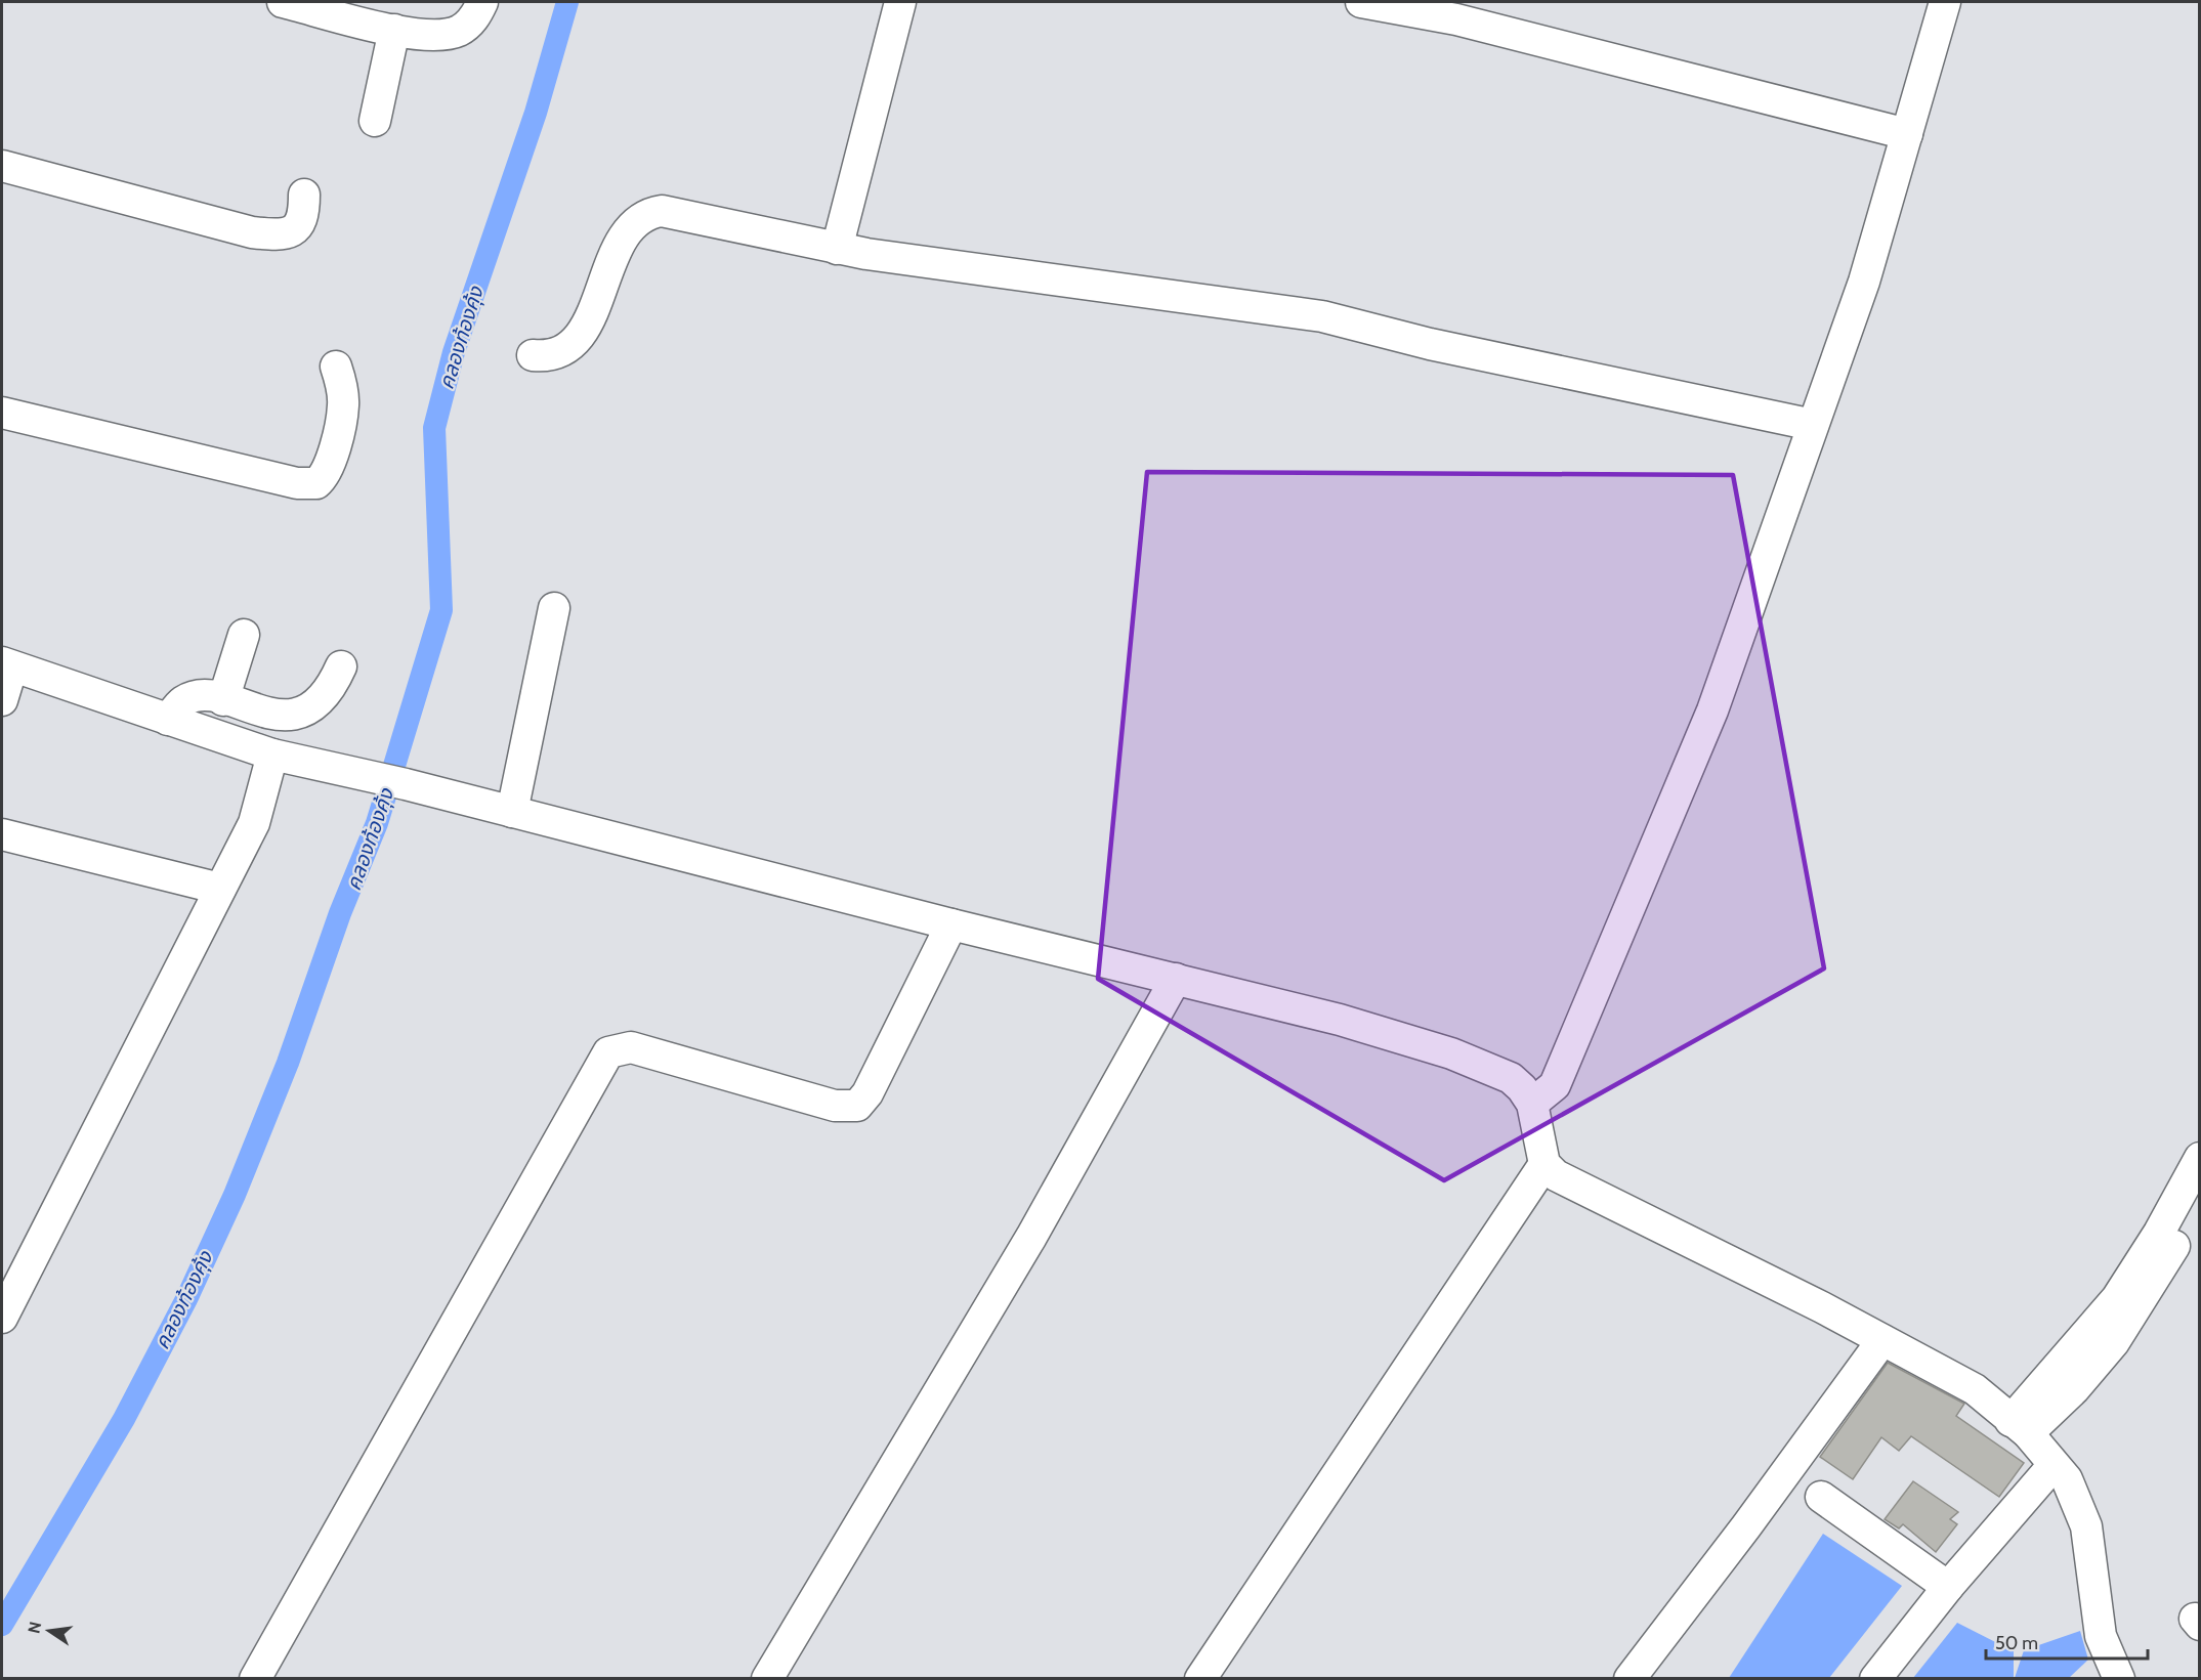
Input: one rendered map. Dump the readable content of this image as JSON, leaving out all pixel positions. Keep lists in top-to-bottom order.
{
  "water": ["คลองท้องคุ้ง"],
  "scale_bar": "50 m",
  "north": "left"
}
